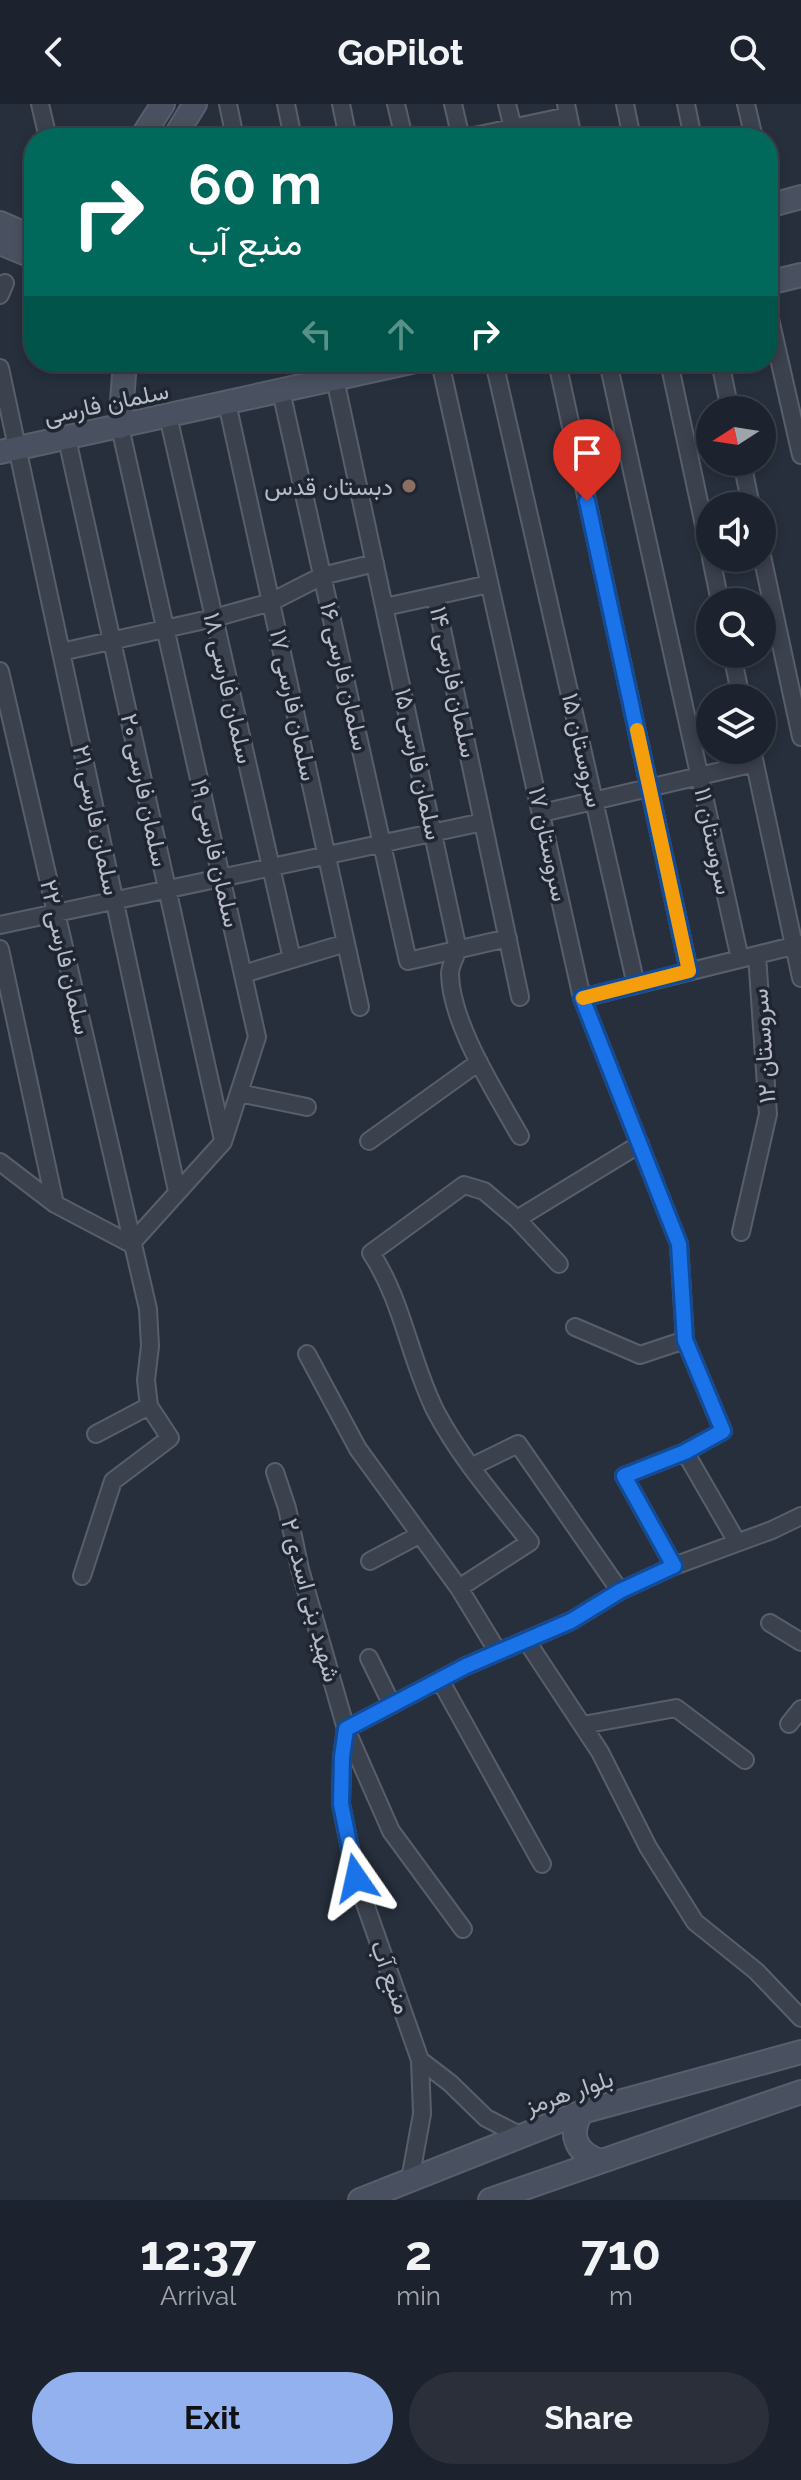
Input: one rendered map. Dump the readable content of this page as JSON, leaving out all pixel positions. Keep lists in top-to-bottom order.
{
  "streets": {
    "main road": ["سلمان فارسی", "بلوار هرمز"],
    "street": [
      "سلمان فارسی ۱۶",
      "سلمان فارسی ۱۴",
      "سلمان فارسی ۱۸",
      "سلمان فارسی ۱۷",
      "سروستان ۱۵",
      "سلمان فارسی ۱۵",
      "سلمان فارسی ۲۰",
      "سلمان فارسی ۲۱",
      "سروستان ۱۱",
      "سروستان ۱۷",
      "سلمان فارسی ۱۹",
      "سلمان فارسی ۲۲",
      "سروستان ۱۲",
      "شهید بنی اسدی ۲",
      "منبع آب"
    ]
  },
  "crossings": [
    ["سلمان فارسی", "سلمان فارسی ۱۶"],
    ["سلمان فارسی", "سلمان فارسی ۱۸"],
    ["سلمان فارسی", "سلمان فارسی ۱۷"],
    ["سلمان فارسی", "سلمان فارسی ۱۵"],
    ["سلمان فارسی", "سلمان فارسی ۲۰"],
    ["سلمان فارسی", "سلمان فارسی ۲۱"],
    ["سلمان فارسی", "سلمان فارسی ۱۹"],
    ["سلمان فارسی ۱۶", "سلمان فارسی ۱۵"],
    ["سلمان فارسی ۱۴", "سروستان ۱۷"],
    ["سلمان فارسی ۲۰", "سلمان فارسی ۱۹"],
    ["سلمان فارسی ۲۱", "سلمان فارسی ۱۹"],
    ["سلمان فارسی ۱۹", "سلمان فارسی ۲۲"],
    ["شهید بنی اسدی ۲", "منبع آب"],
    ["منبع آب", "بلوار هرمز"]
  ],
  "places": ["دبستان قدس"],
  "north": "left",
  "page": {
    "header": "GoPilot",
    "turn": ["60 m", "منبع آب"],
    "eta": [
      "12:37",
      "Arrival",
      "2",
      "min",
      "710",
      "m"
    ],
    "buttons": ["Exit", "Share"]
  }
}
